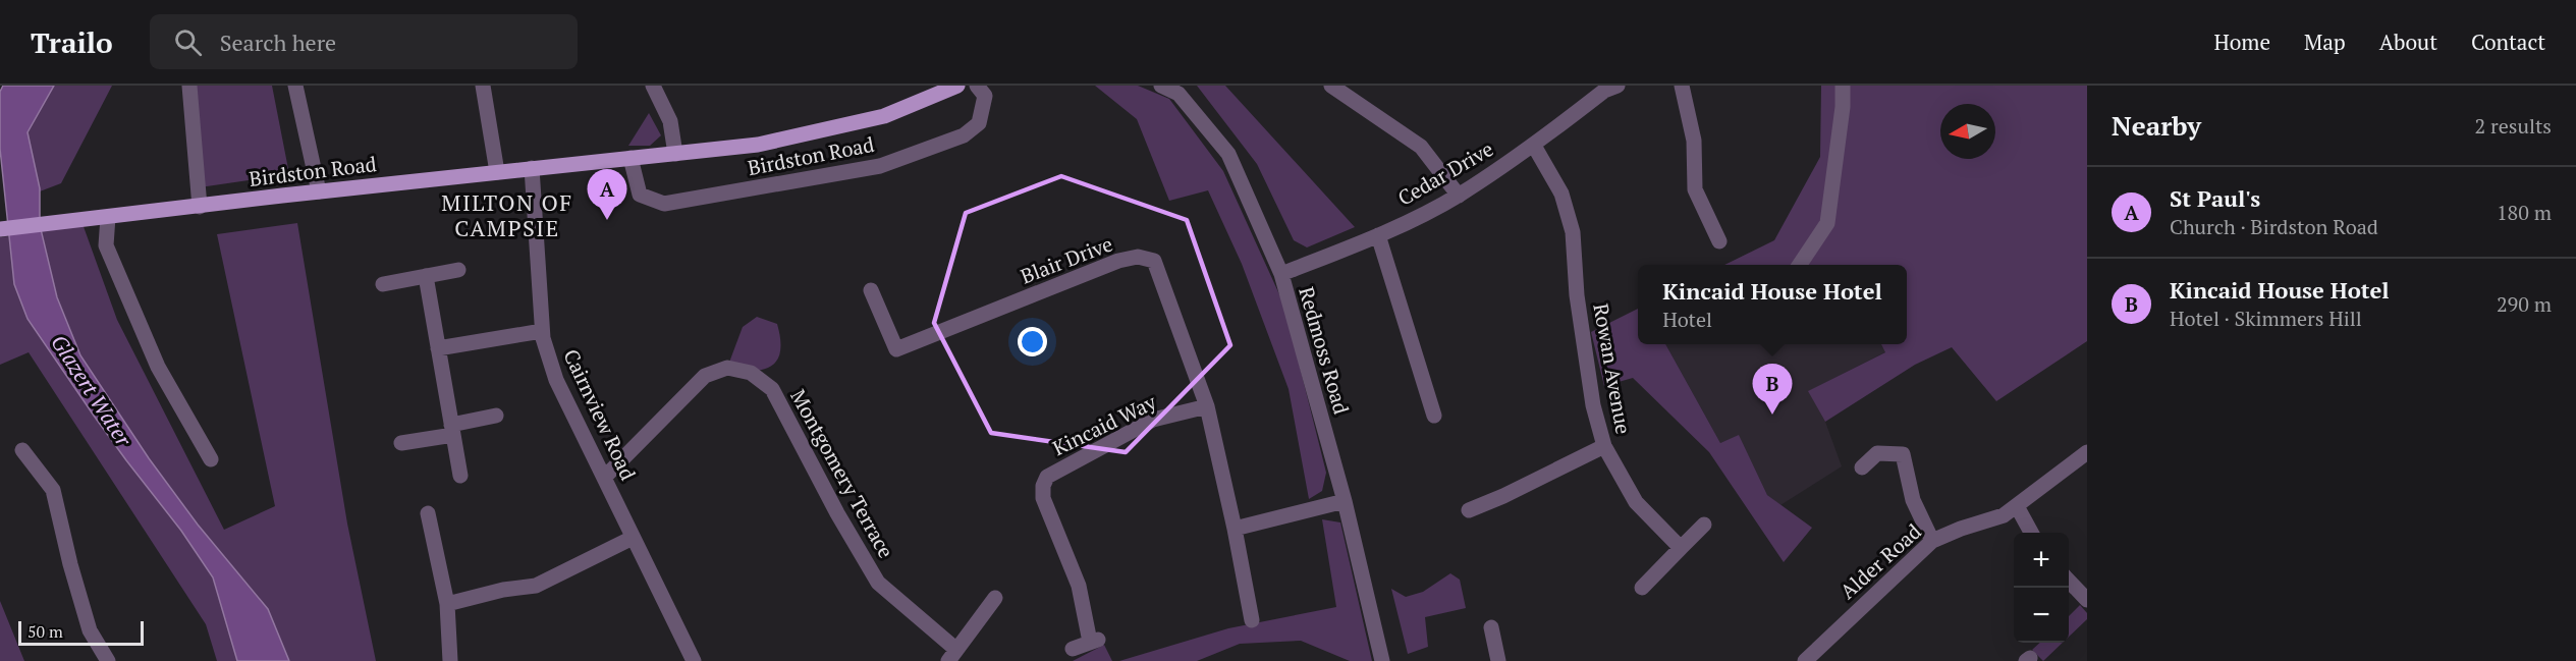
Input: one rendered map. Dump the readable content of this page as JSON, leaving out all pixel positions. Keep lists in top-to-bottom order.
{
  "streets": {
    "main road": ["Birdston Road"],
    "street": [
      "Cedar Drive",
      "Blair Drive",
      "Redmoss Road",
      "Rowan Avenue",
      "Cairnview Road",
      "Kincaid Way",
      "Montgomery Terrace",
      "Alder Road"
    ]
  },
  "crossings": [
    ["Birdston Road", "Cairnview Road"],
    ["Cedar Drive", "Redmoss Road"],
    ["Cedar Drive", "Rowan Avenue"],
    ["Blair Drive", "Kincaid Way"],
    ["Cairnview Road", "Montgomery Terrace"]
  ],
  "districts": ["MILTON OF CAMPSIE"],
  "water": ["Glazert Water"],
  "scale_bar": "50 m",
  "north": "left",
  "page": {
    "header": "Trailo",
    "search": "Search here",
    "nav": [
      "Home",
      "Map",
      "About",
      "Contact"
    ],
    "heading": ["Nearby", "2 results"],
    "list": [
      {
        "mark": "A",
        "name": "St Paul's",
        "note": "Church · Birdston Road",
        "value": "180 m"
      },
      {
        "mark": "B",
        "name": "Kincaid House Hotel",
        "note": "Hotel · Skimmers Hill",
        "value": "290 m"
      }
    ],
    "pins": ["A", "B"],
    "popup": ["Kincaid House Hotel", "Hotel"],
    "map_buttons": ["+", "−"],
    "scale": "50 m"
  }
}
